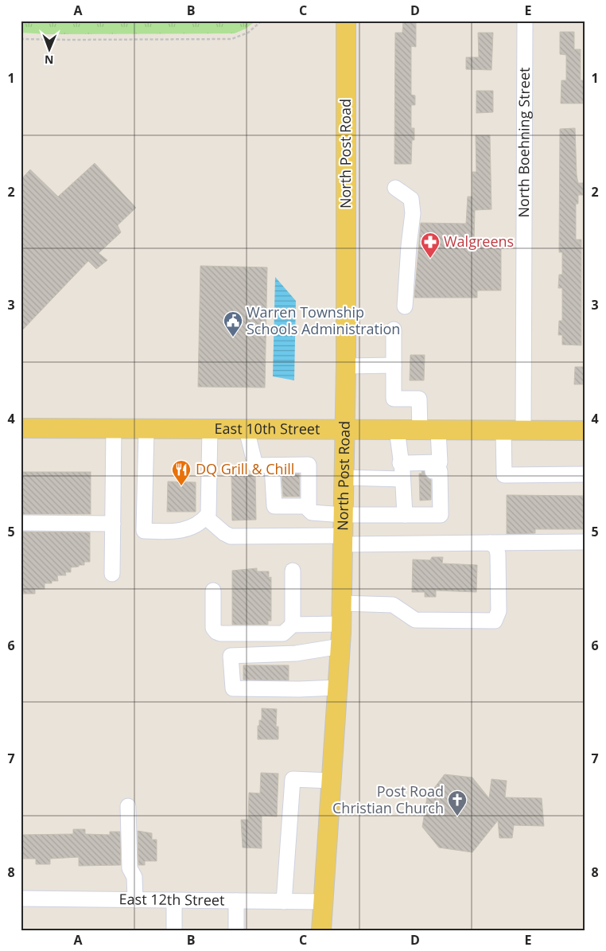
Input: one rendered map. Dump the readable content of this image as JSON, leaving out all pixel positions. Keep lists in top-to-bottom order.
{
  "streets": {
    "main road": ["North Post Road", "East 10th Street"],
    "street": ["North Boehning Street", "East 12th Street"]
  },
  "crossings": [
    ["North Boehning Street", "East 10th Street"],
    ["North Post Road", "East 10th Street"],
    ["North Post Road", "East 12th Street"]
  ],
  "places": {
    "pharmacy": ["Walgreens"],
    "public building": ["Warren Township Schools Administration"],
    "restaurant": ["DQ Grill & Chill"],
    "church": ["Post Road Christian Church"]
  },
  "north": "bottom",
  "grid": {
    "columns": [
      "A",
      "B",
      "C",
      "D",
      "E"
    ],
    "rows": [
      "1",
      "2",
      "3",
      "4",
      "5",
      "6",
      "7",
      "8"
    ]
  }
}
